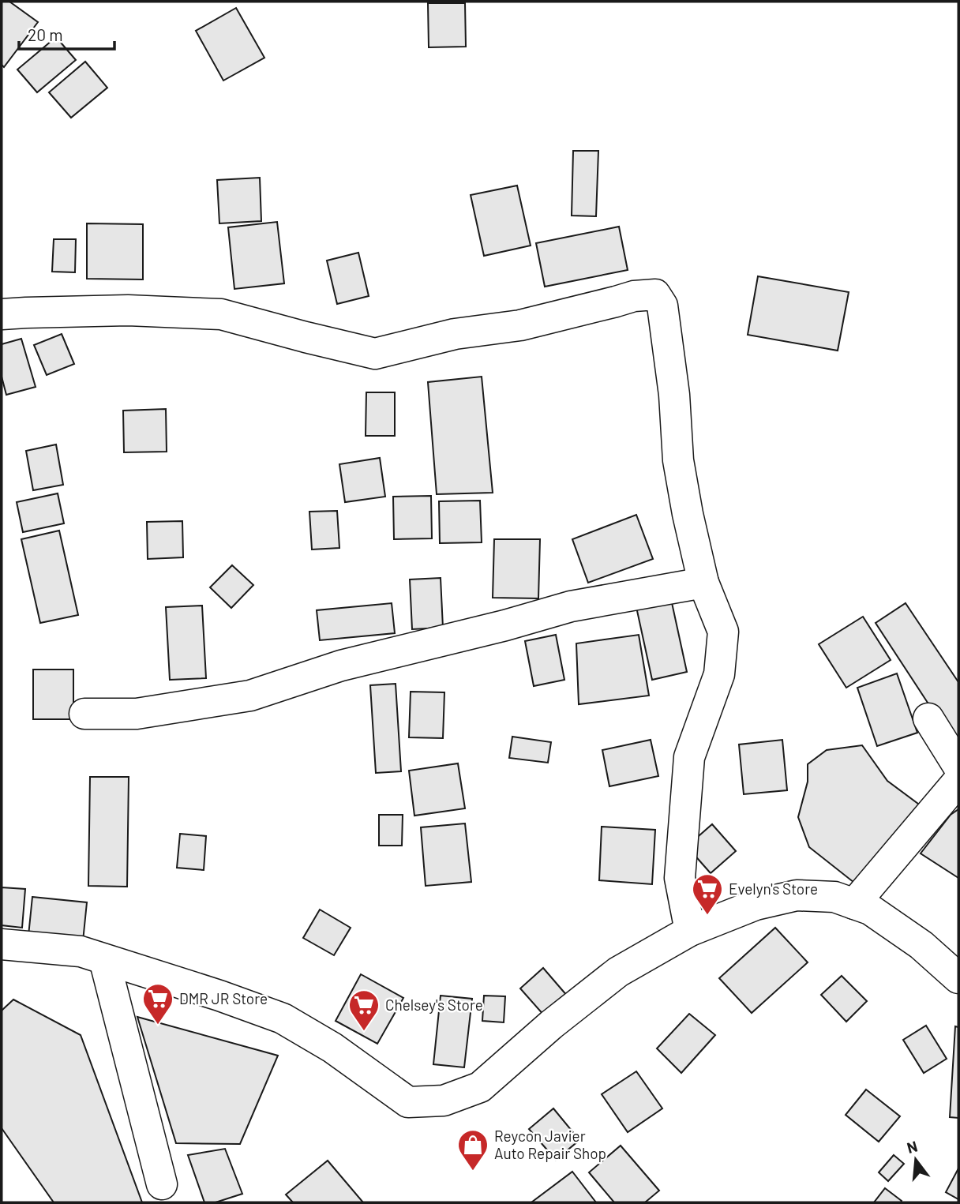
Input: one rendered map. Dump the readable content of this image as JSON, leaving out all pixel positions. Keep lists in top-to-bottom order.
{
  "places": {
    "supermarket": ["Evelyn's Store", "DMR JR Store", "Chelsey's Store"],
    "shop": ["Reycon Javier Auto Repair Shop"]
  },
  "scale_bar": "20 m",
  "north": "top"
}
